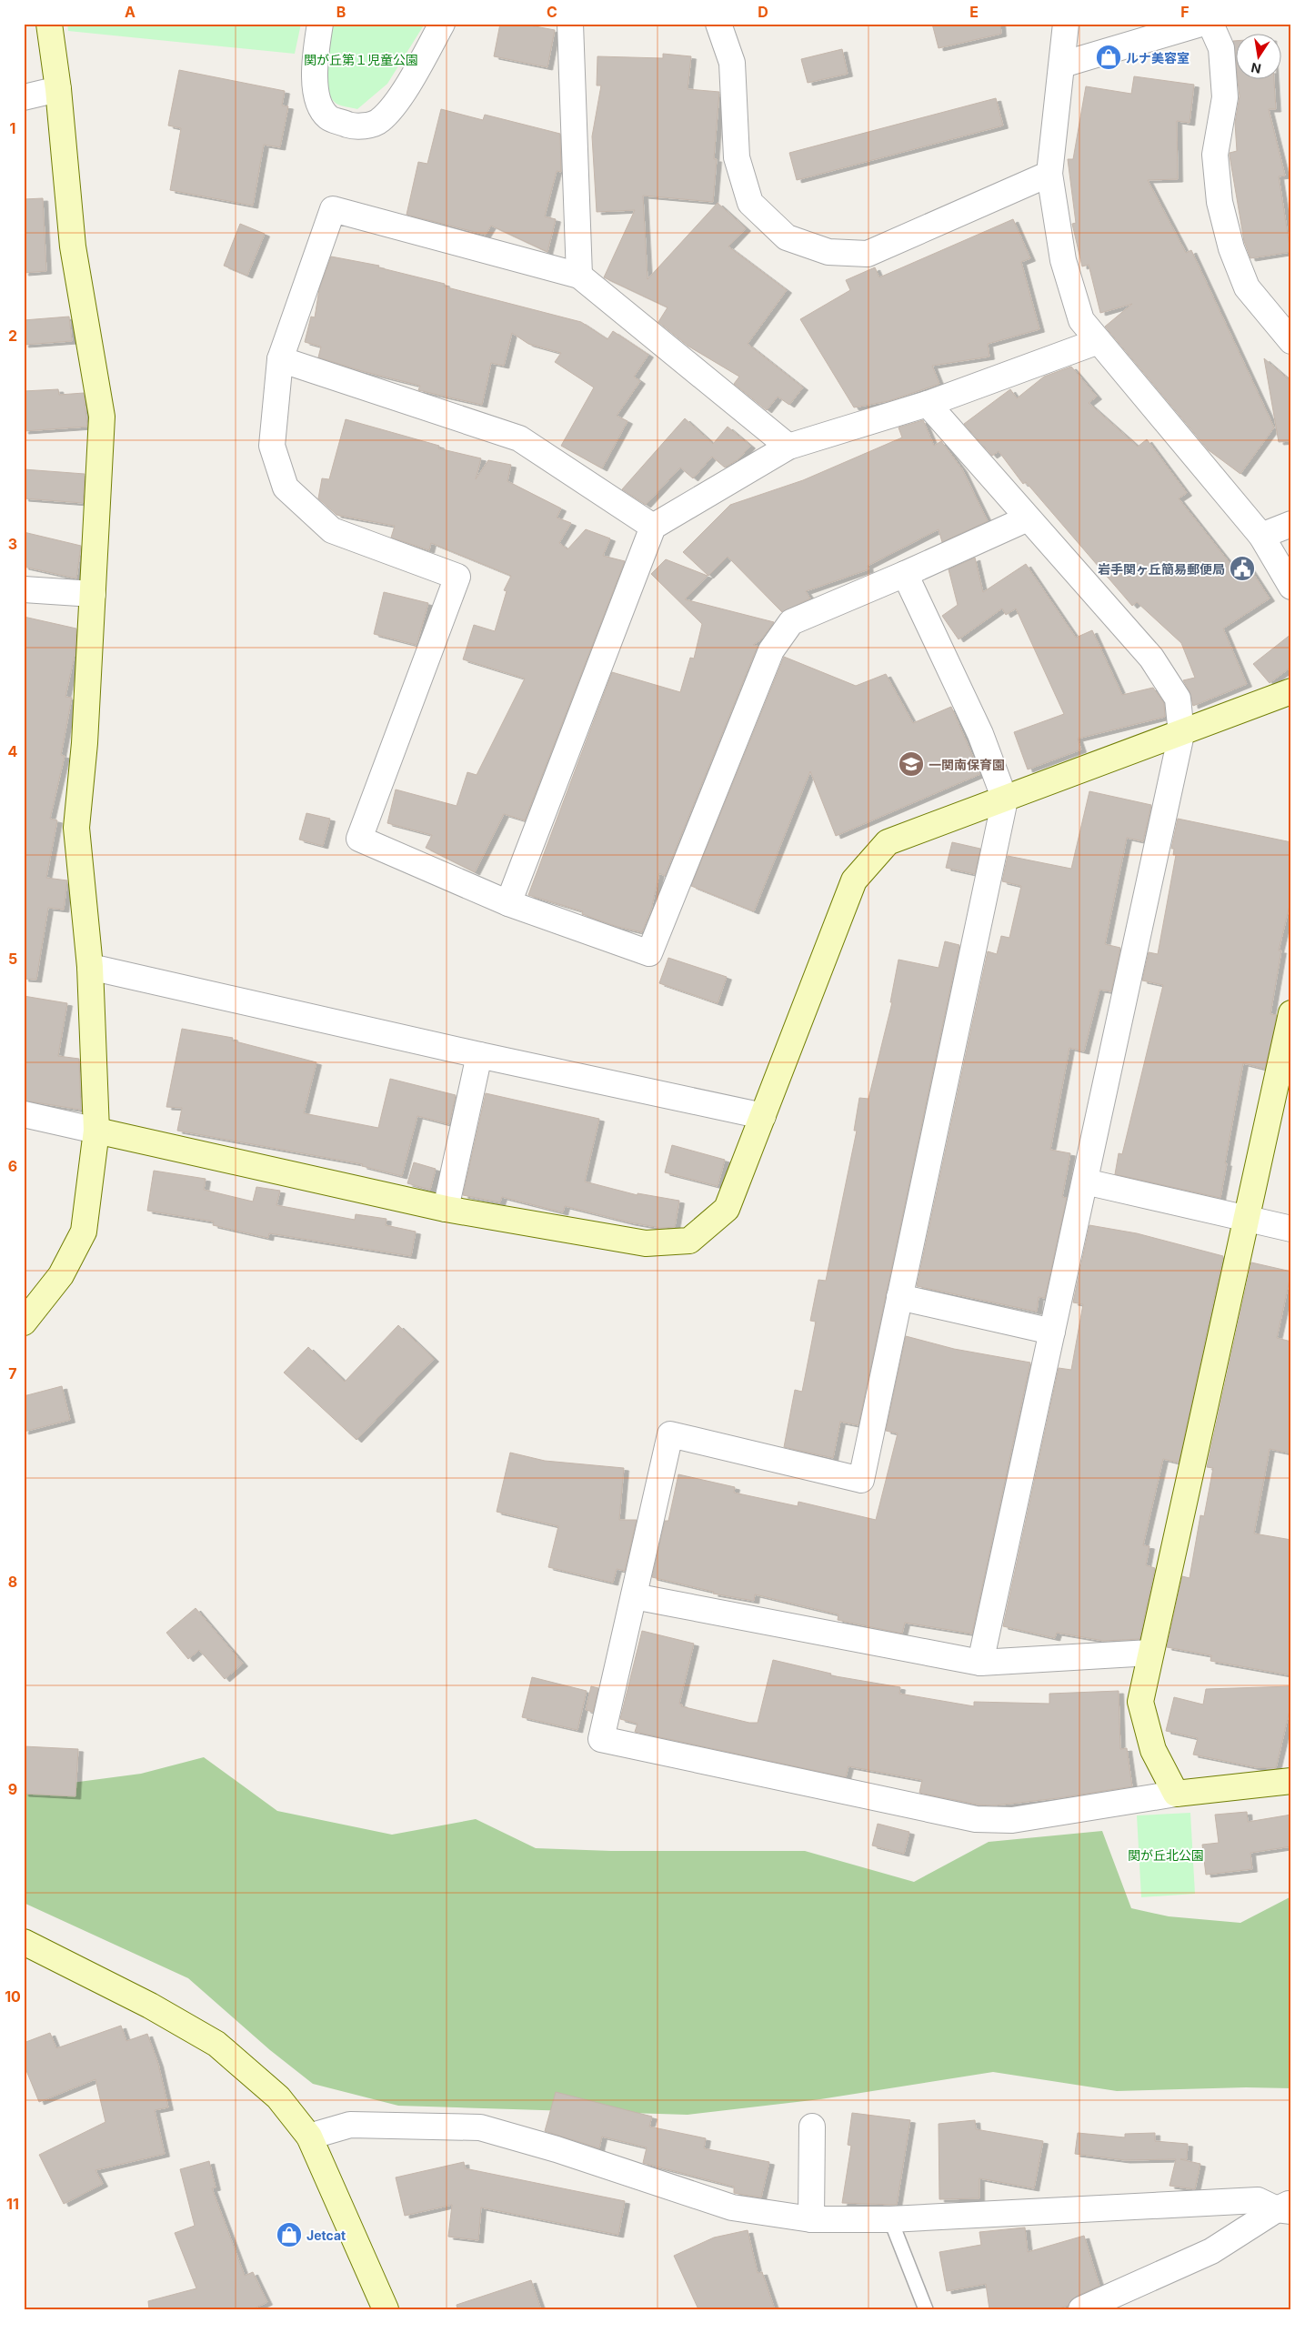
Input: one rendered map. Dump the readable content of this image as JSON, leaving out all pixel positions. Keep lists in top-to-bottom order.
{
  "parks": ["関が丘第１児童公園", "関が丘北公園"],
  "places": {
    "shop": ["ルナ美容室", "Jetcat"],
    "public building": ["岩手関ヶ丘簡易郵便局"],
    "school or university": ["一関南保育園"]
  },
  "north": "bottom",
  "grid": {
    "columns": [
      "A",
      "B",
      "C",
      "D",
      "E",
      "F"
    ],
    "rows": [
      "1",
      "2",
      "3",
      "4",
      "5",
      "6",
      "7",
      "8",
      "9",
      "10",
      "11"
    ]
  }
}
